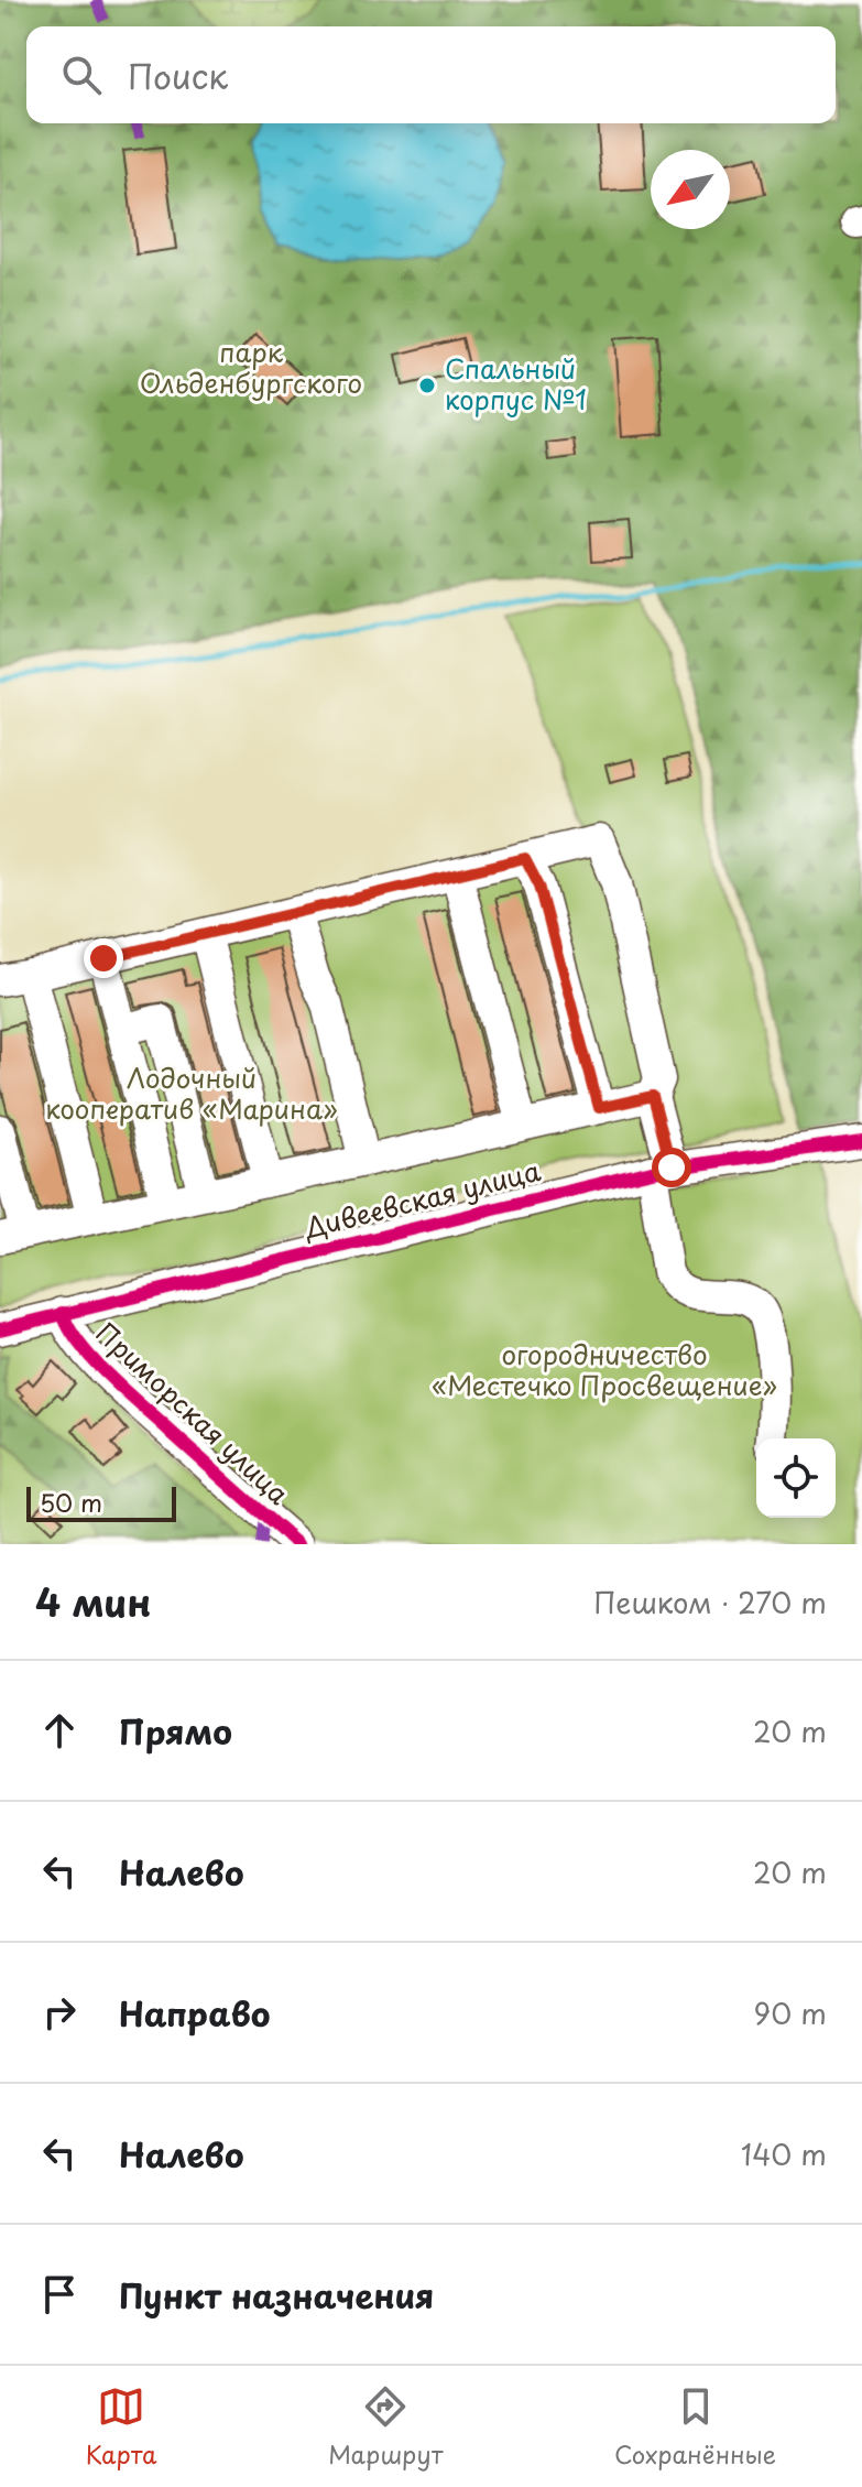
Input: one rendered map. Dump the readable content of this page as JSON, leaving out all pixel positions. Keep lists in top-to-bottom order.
{
  "streets": {
    "street": ["Дивеевская улица", "Приморская улица"]
  },
  "crossings": [
    ["Дивеевская улица", "Приморская улица"]
  ],
  "parks": ["парк Ольденбургского", "Лодочный кооператив «Марина»", "огородничество «Местечко Просвещение»"],
  "places": ["Спальный корпус №1"],
  "scale_bar": "50 m",
  "north": "bottom left",
  "page": {
    "search": "Поиск",
    "scale": "50 m",
    "heading": ["4 мин", "Пешком · 270 m"],
    "list": [
      ["Прямо", "20 m"],
      ["Налево", "20 m"],
      ["Направо", "90 m"],
      ["Налево", "140 m"],
      "Пункт назначения"
    ],
    "nav": ["Карта", "Маршрут", "Сохранённые"]
  }
}
